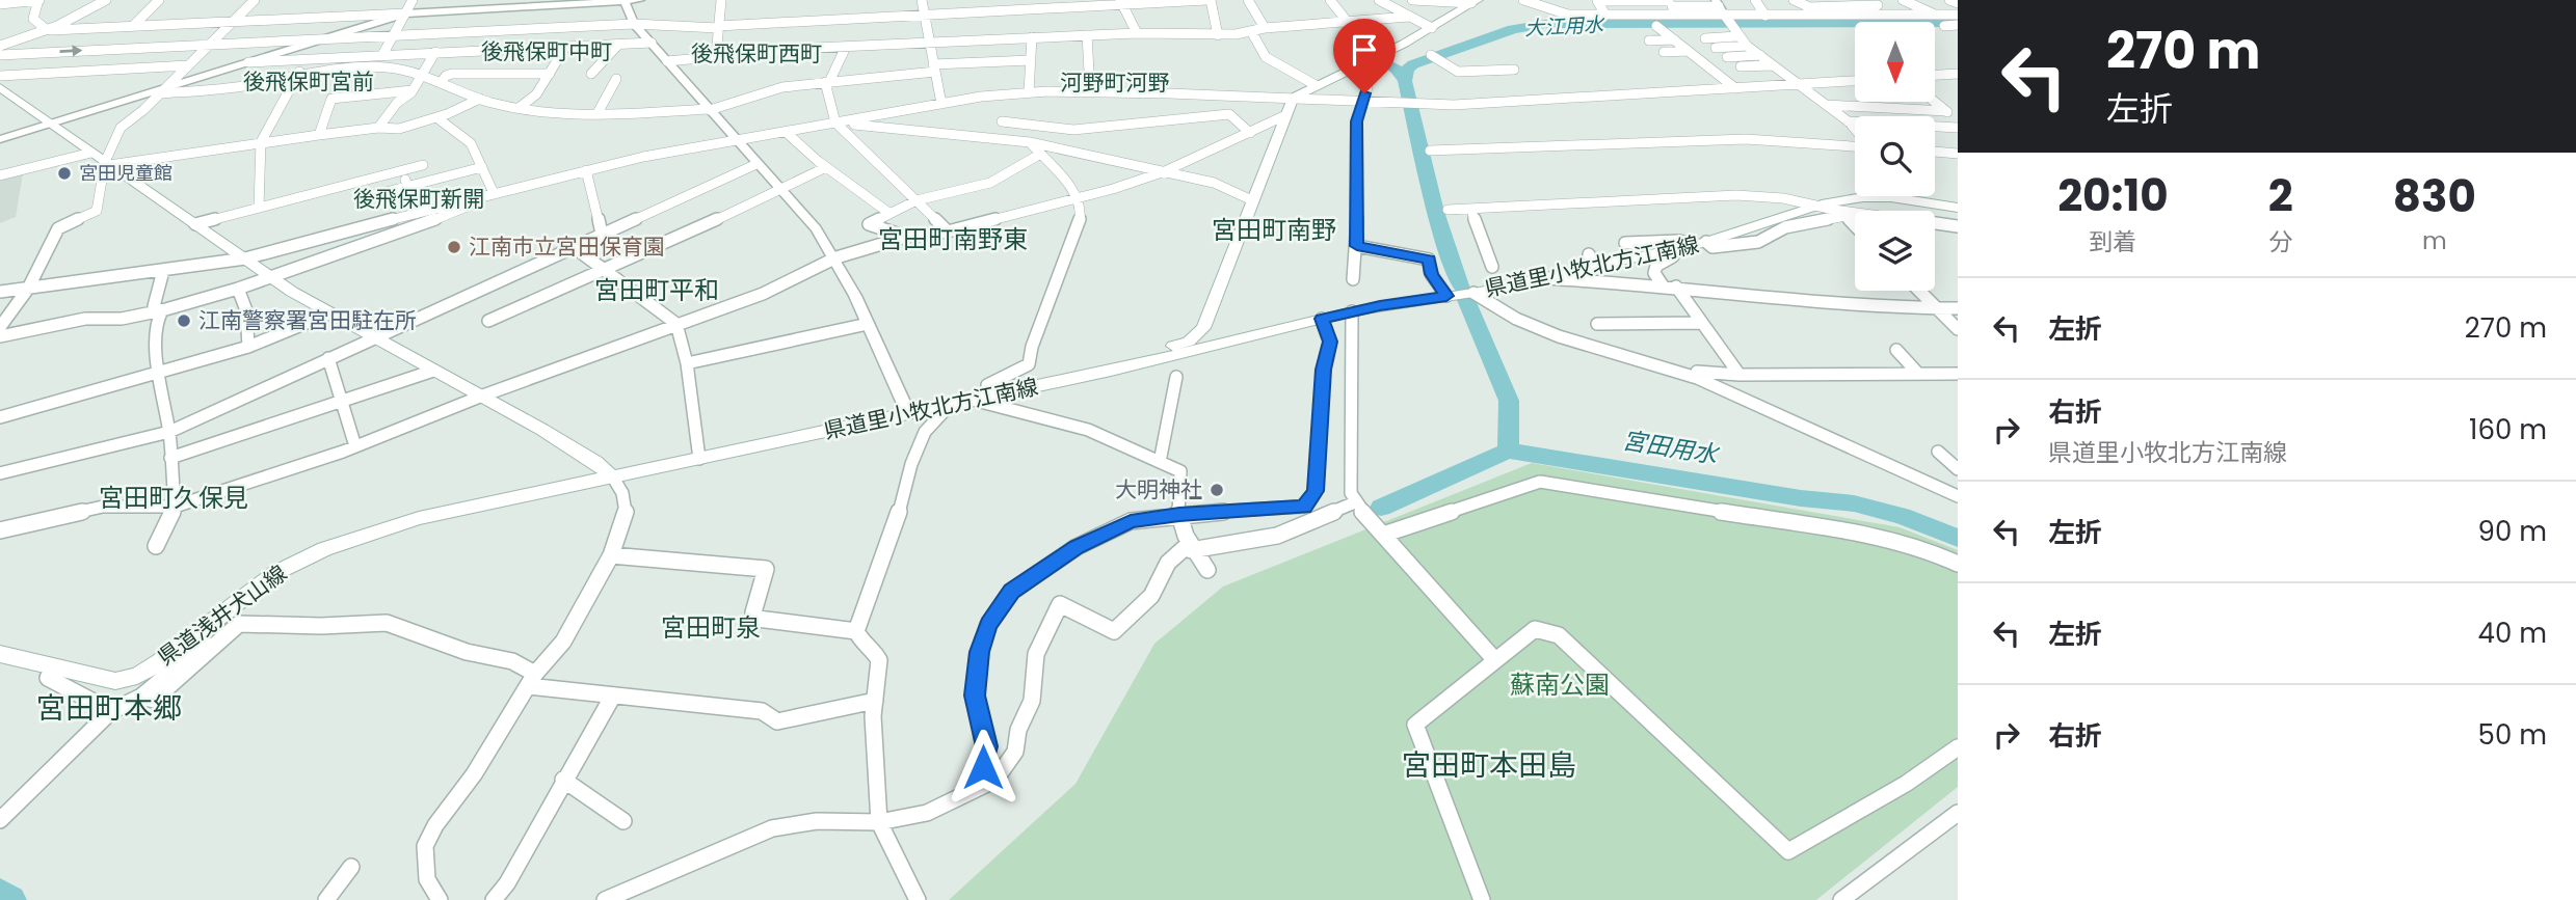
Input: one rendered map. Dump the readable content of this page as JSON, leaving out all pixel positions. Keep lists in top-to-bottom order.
{
  "streets": {
    "main road": ["県道里小牧北方江南線", "県道浅井犬山線"]
  },
  "crossings": [
    ["県道里小牧北方江南線", "県道浅井犬山線"]
  ],
  "districts": [
    "後飛保町中町",
    "後飛保町西町",
    "後飛保町宮前",
    "河野町河野",
    "後飛保町新開",
    "宮田町南野",
    "宮田町南野東",
    "宮田町平和",
    "宮田町久保見",
    "宮田町泉",
    "宮田町本郷",
    "宮田町本田島"
  ],
  "water": ["大江用水", "宮田用水"],
  "parks": ["蘇南公園"],
  "places": [
    "宮田児童館",
    "江南市立宮田保育園",
    "江南警察署宮田駐在所",
    "大明神社"
  ],
  "north": "bottom",
  "page": {
    "turn": ["270 m", "左折"],
    "eta": [
      "20:10",
      "到着",
      "2",
      "分",
      "830",
      "m"
    ],
    "list": [
      {
        "name": "左折",
        "value": "270 m"
      },
      {
        "name": "右折",
        "note": "県道里小牧北方江南線",
        "value": "160 m"
      },
      {
        "name": "左折",
        "value": "90 m"
      },
      {
        "name": "左折",
        "value": "40 m"
      },
      {
        "name": "右折",
        "value": "50 m"
      }
    ]
  }
}
